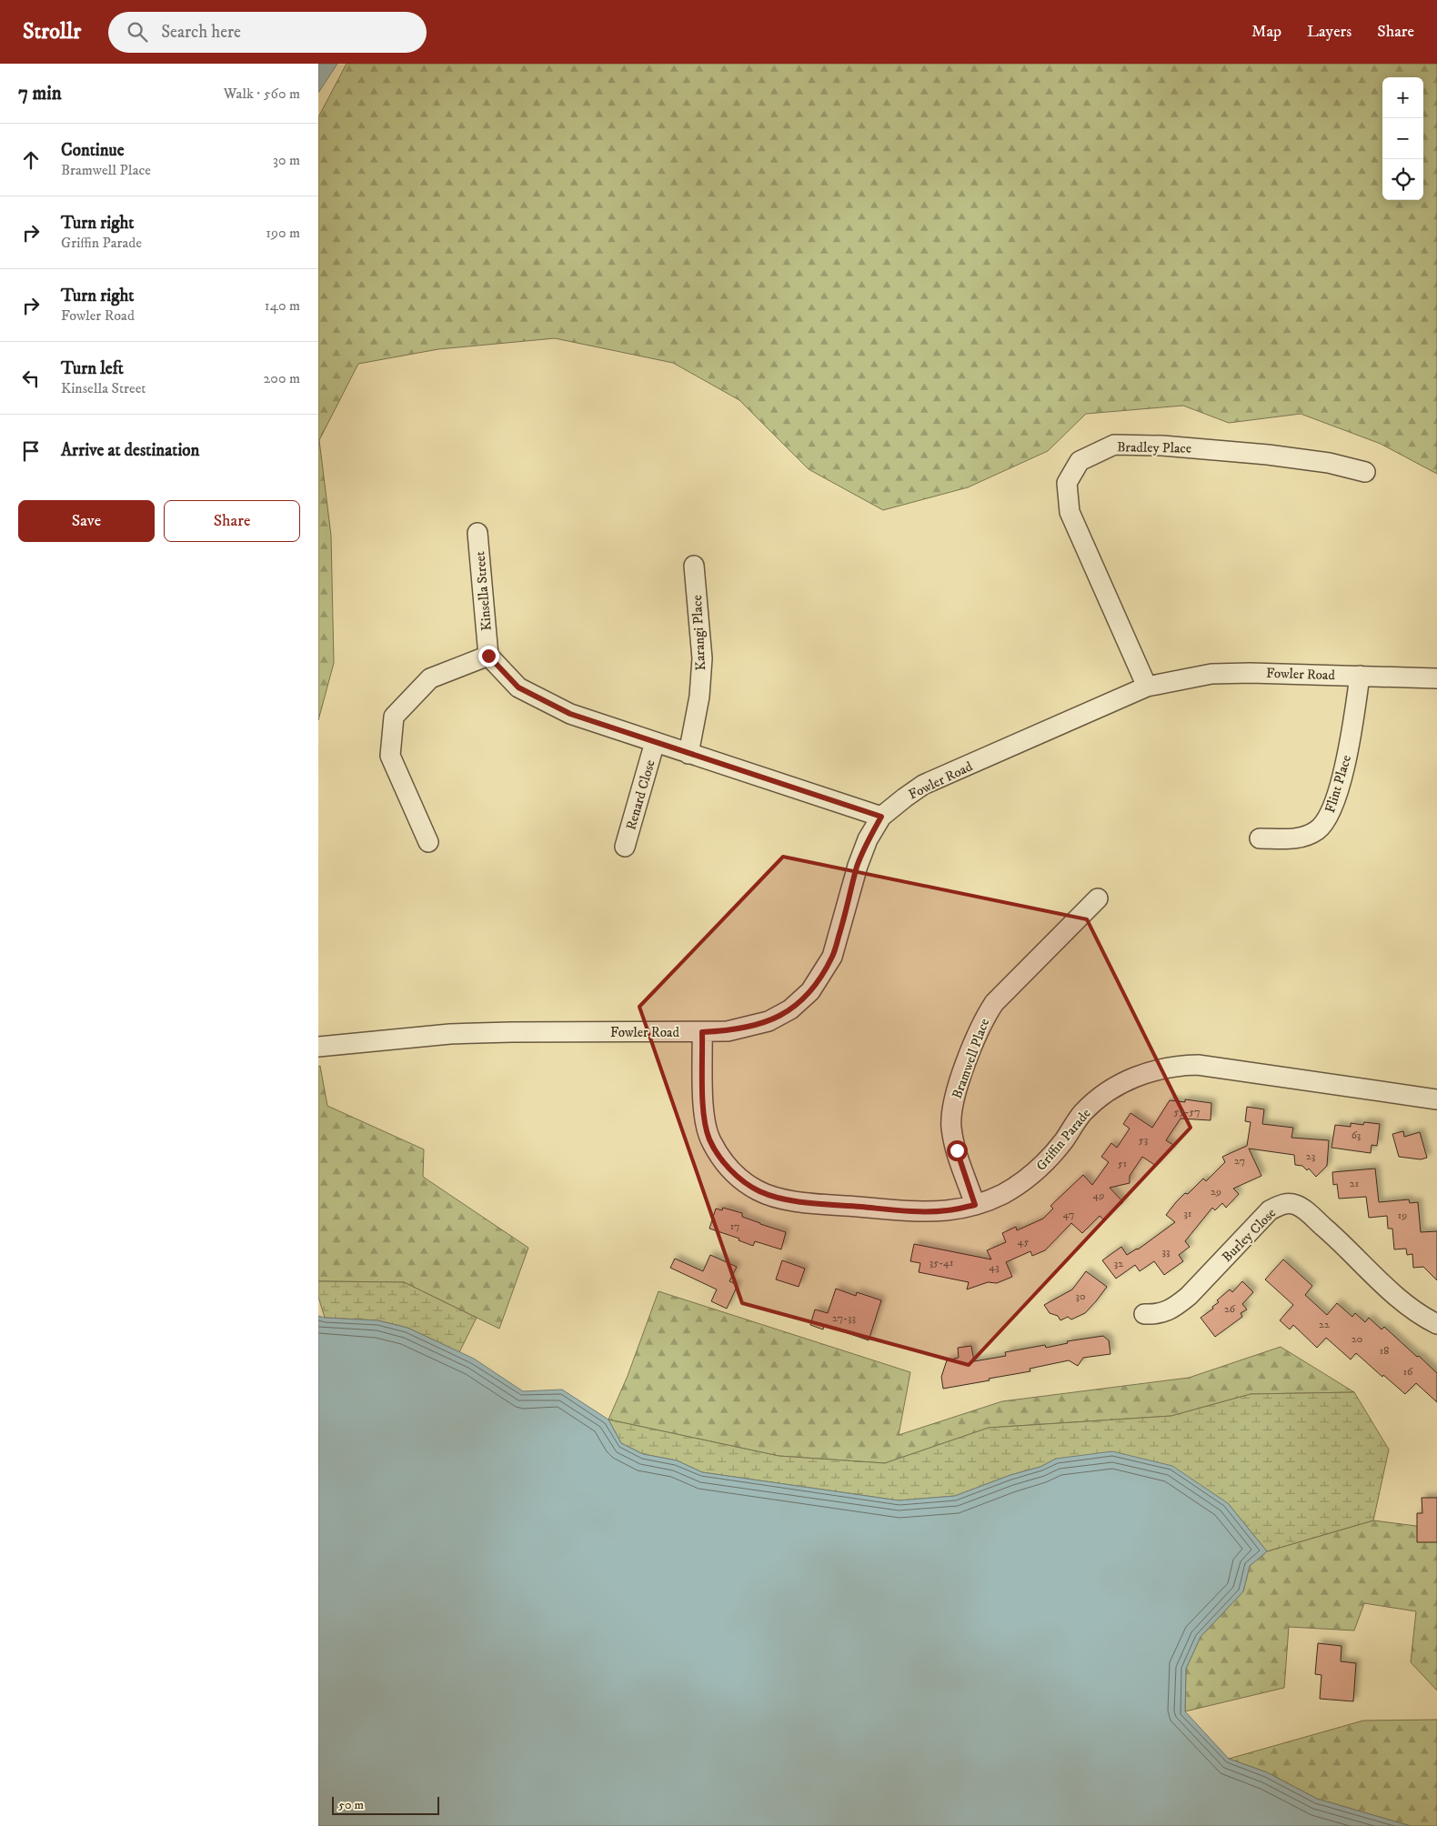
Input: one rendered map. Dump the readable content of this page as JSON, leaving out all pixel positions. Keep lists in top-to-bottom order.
{
  "streets": {
    "street": [
      "Bradley Place",
      "Kinsella Street",
      "Karangi Place",
      "Fowler Road",
      "Flint Place",
      "Renard Close",
      "Bramwell Place",
      "Griffin Parade",
      "Burley Close"
    ]
  },
  "crossings": [
    ["Bradley Place", "Fowler Road"],
    ["Fowler Road", "Flint Place"],
    ["Fowler Road", "Griffin Parade"],
    ["Bramwell Place", "Griffin Parade"]
  ],
  "house_numbers": [
    "55-57",
    "63",
    "53",
    "23",
    "27",
    "51",
    "21",
    "29",
    "49",
    "31",
    "47",
    "19",
    "17",
    "45",
    "33",
    "35-41",
    "32",
    "43",
    "30",
    "26",
    "27-33",
    "22",
    "20",
    "18",
    "16"
  ],
  "scale_bar": "50 m",
  "page": {
    "header": "Strollr",
    "search": "Search here",
    "nav": ["Map", "Layers", "Share"],
    "heading": ["7 min", "Walk · 560 m"],
    "map_buttons": ["+", "−"],
    "list": [
      ["Continue", "Bramwell Place", "30 m"],
      ["Turn right", "Griffin Parade", "190 m"],
      ["Turn right", "Fowler Road", "140 m"],
      ["Turn left", "Kinsella Street", "200 m"],
      "Arrive at destination"
    ],
    "buttons": ["Save", "Share"],
    "scale": "50 m"
  }
}
